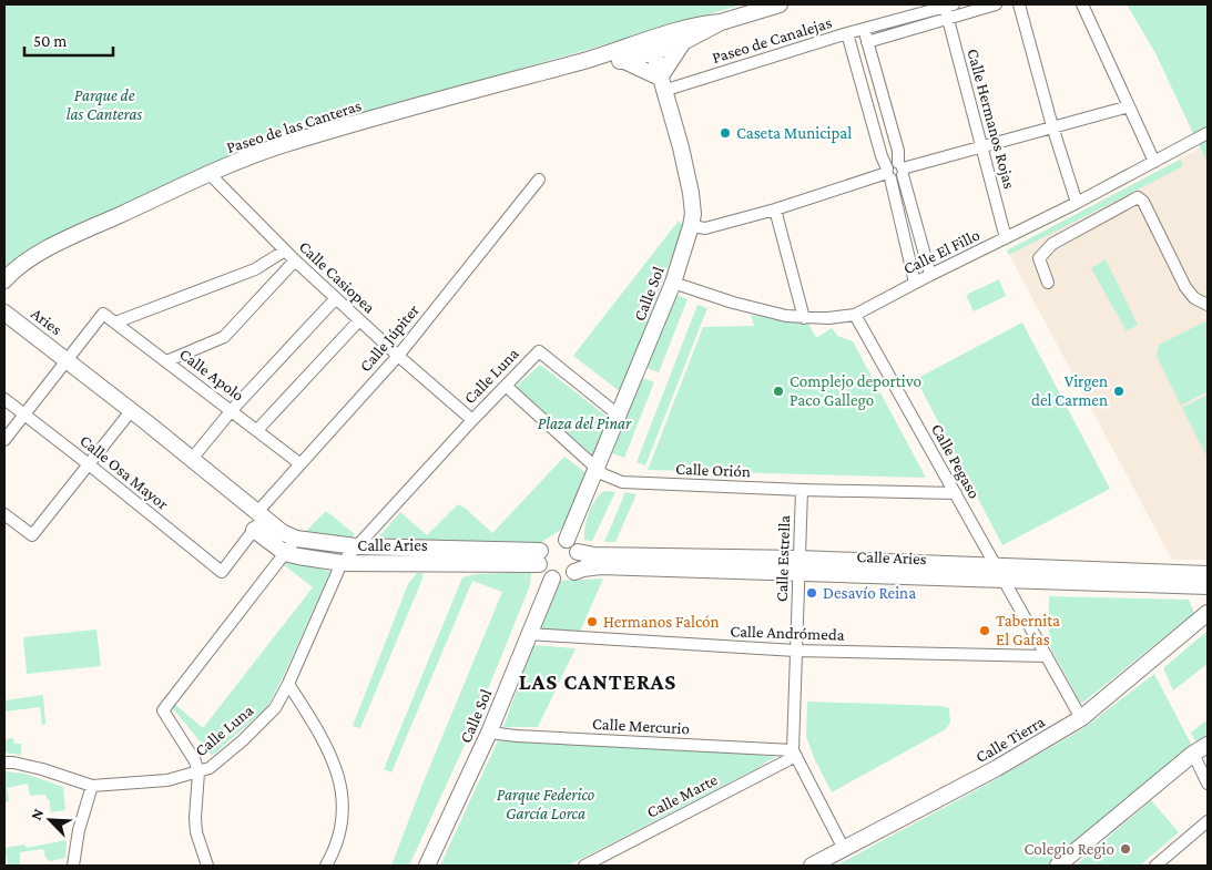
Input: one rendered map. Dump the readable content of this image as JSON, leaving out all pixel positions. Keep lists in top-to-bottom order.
{
  "streets": {
    "street": [
      "Paseo de Canalejas",
      "Calle Hermanos Rojas",
      "Paseo de las Canteras",
      "Calle El Fillo",
      "Calle Casiopea",
      "Calle Sol",
      "Aries",
      "Calle Júpiter",
      "Calle Apolo",
      "Calle Luna",
      "Calle Pegaso",
      "Calle Orión",
      "Calle Osa Mayor",
      "Calle Aries",
      "Calle Estrella",
      "Calle Andrómeda",
      "Calle Mercurio",
      "Calle Tierra",
      "Calle Marte"
    ]
  },
  "crossings": [
    ["Paseo de Canalejas", "Calle Hermanos Rojas"],
    ["Paseo de Canalejas", "Calle Sol"],
    ["Calle Hermanos Rojas", "Calle El Fillo"],
    ["Paseo de las Canteras", "Calle Casiopea"],
    ["Paseo de las Canteras", "Calle Sol"],
    ["Calle El Fillo", "Calle Sol"],
    ["Calle El Fillo", "Calle Pegaso"],
    ["Calle Casiopea", "Calle Júpiter"],
    ["Calle Casiopea", "Calle Luna"],
    ["Calle Sol", "Calle Luna"],
    ["Calle Sol", "Calle Orión"],
    ["Calle Sol", "Calle Aries"],
    ["Calle Sol", "Calle Andrómeda"],
    ["Calle Sol", "Calle Mercurio"],
    ["Aries", "Calle Apolo"],
    ["Aries", "Calle Aries"],
    ["Calle Júpiter", "Calle Apolo"],
    ["Calle Júpiter", "Calle Osa Mayor"],
    ["Calle Júpiter", "Calle Aries"],
    ["Calle Apolo", "Calle Aries"],
    ["Calle Luna", "Calle Orión"],
    ["Calle Luna", "Calle Aries"],
    ["Calle Pegaso", "Calle Orión"],
    ["Calle Pegaso", "Calle Aries"],
    ["Calle Pegaso", "Calle Andrómeda"],
    ["Calle Pegaso", "Calle Tierra"],
    ["Calle Orión", "Calle Estrella"],
    ["Calle Aries", "Calle Estrella"],
    ["Calle Estrella", "Calle Andrómeda"],
    ["Calle Estrella", "Calle Mercurio"],
    ["Calle Estrella", "Calle Tierra"],
    ["Calle Estrella", "Calle Marte"],
    ["Calle Mercurio", "Calle Marte"]
  ],
  "districts": ["LAS CANTERAS"],
  "parks": ["Parque de las Canteras", "Plaza del Pinar", "Parque Federico García Lorca"],
  "places": [
    "Caseta Municipal",
    "Complejo deportivo Paco Gallego",
    "Virgen del Carmen",
    "Desavío Reina",
    "Hermanos Falcón",
    "Tabernita El Gafas",
    "Colegio Regio"
  ],
  "scale_bar": "50 m",
  "north": "top left"
}
